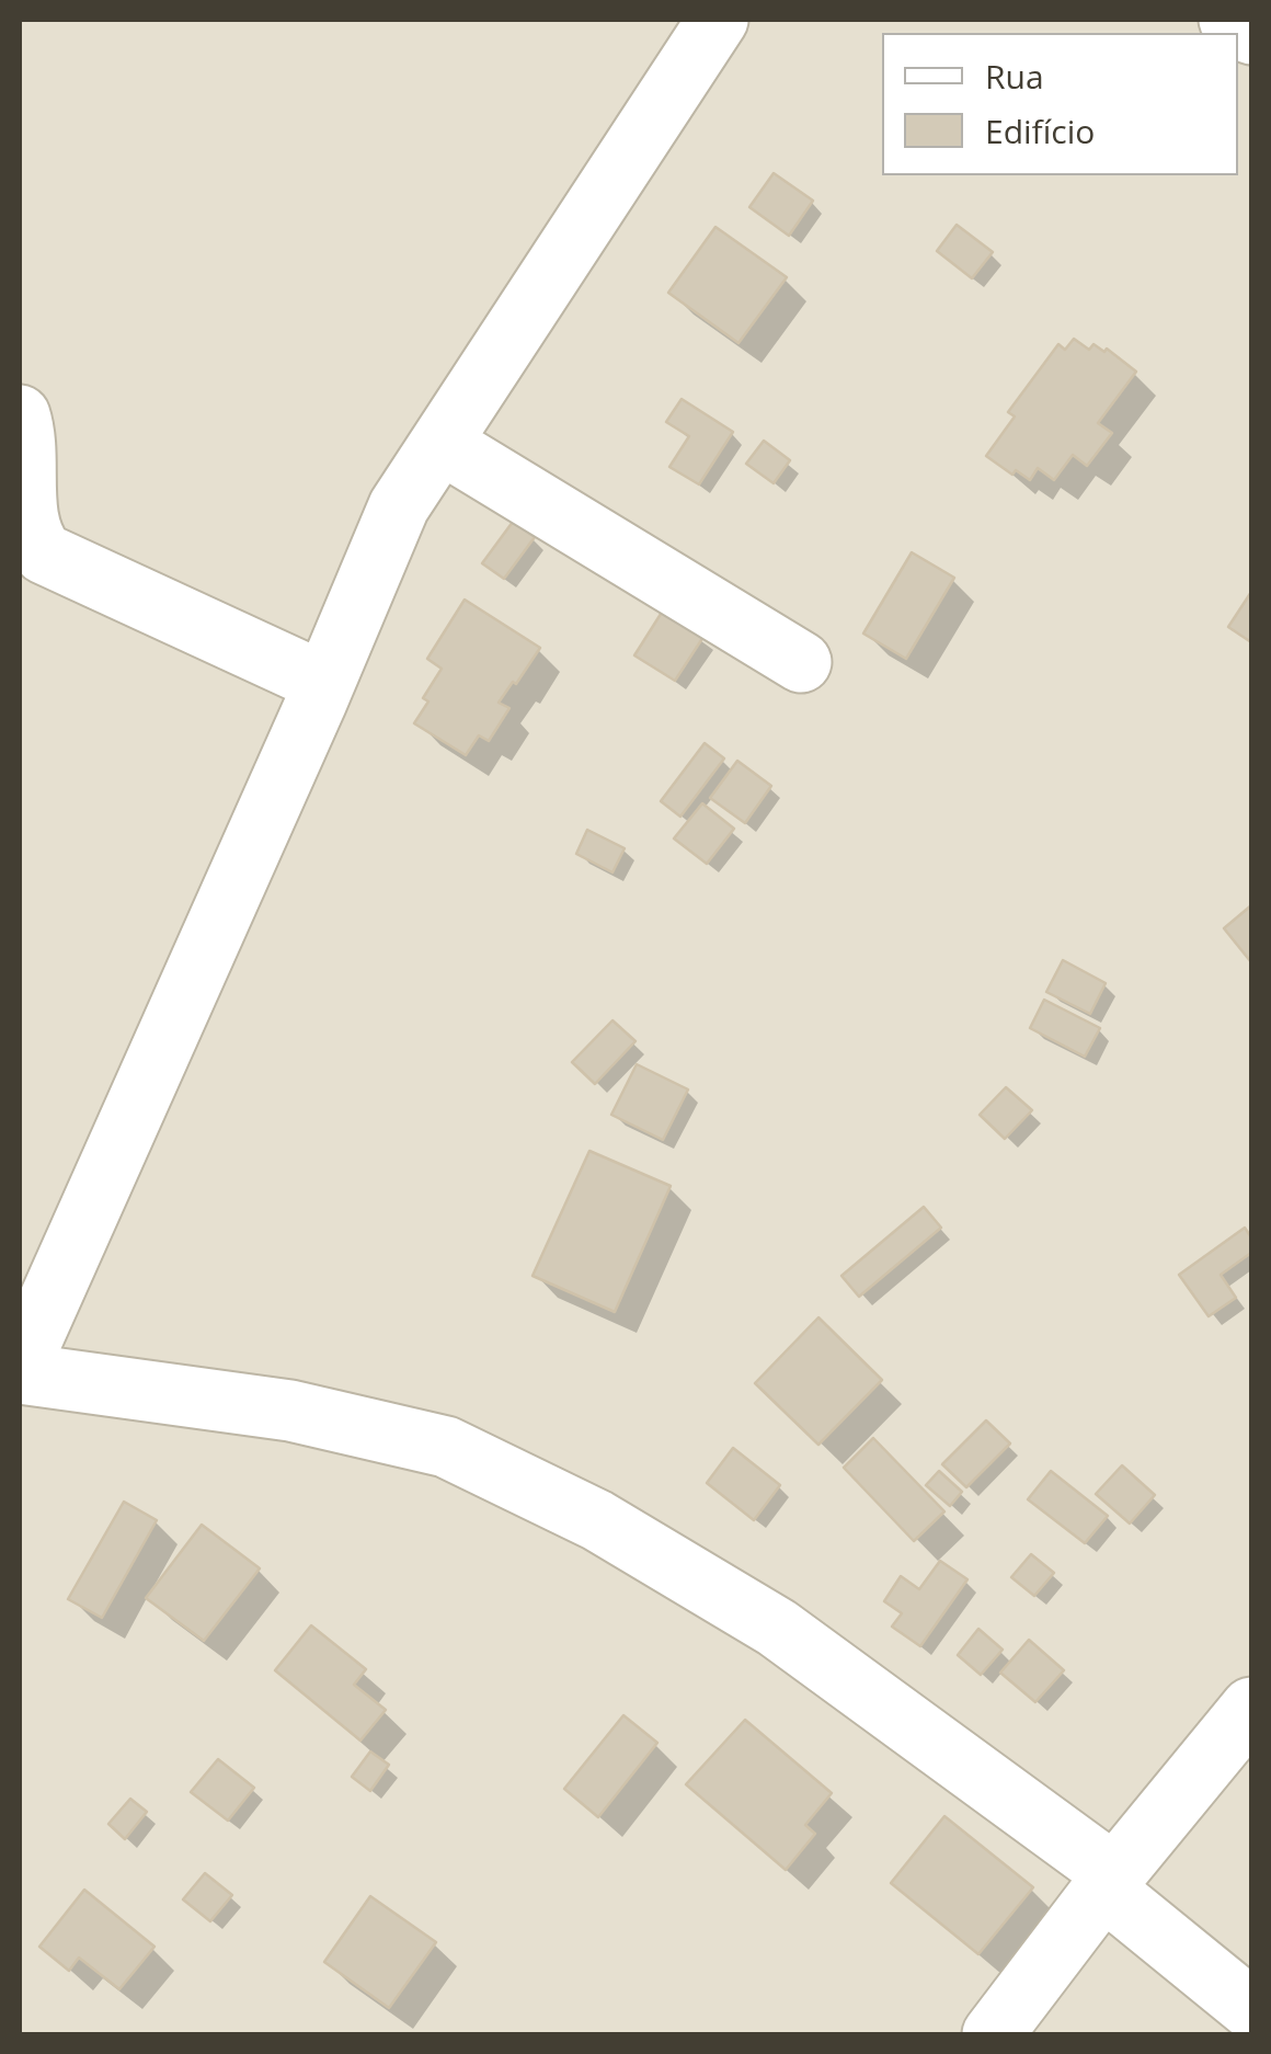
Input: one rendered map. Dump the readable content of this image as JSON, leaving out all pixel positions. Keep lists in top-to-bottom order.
{
  "legend": ["Rua", "Edifício"]
}
